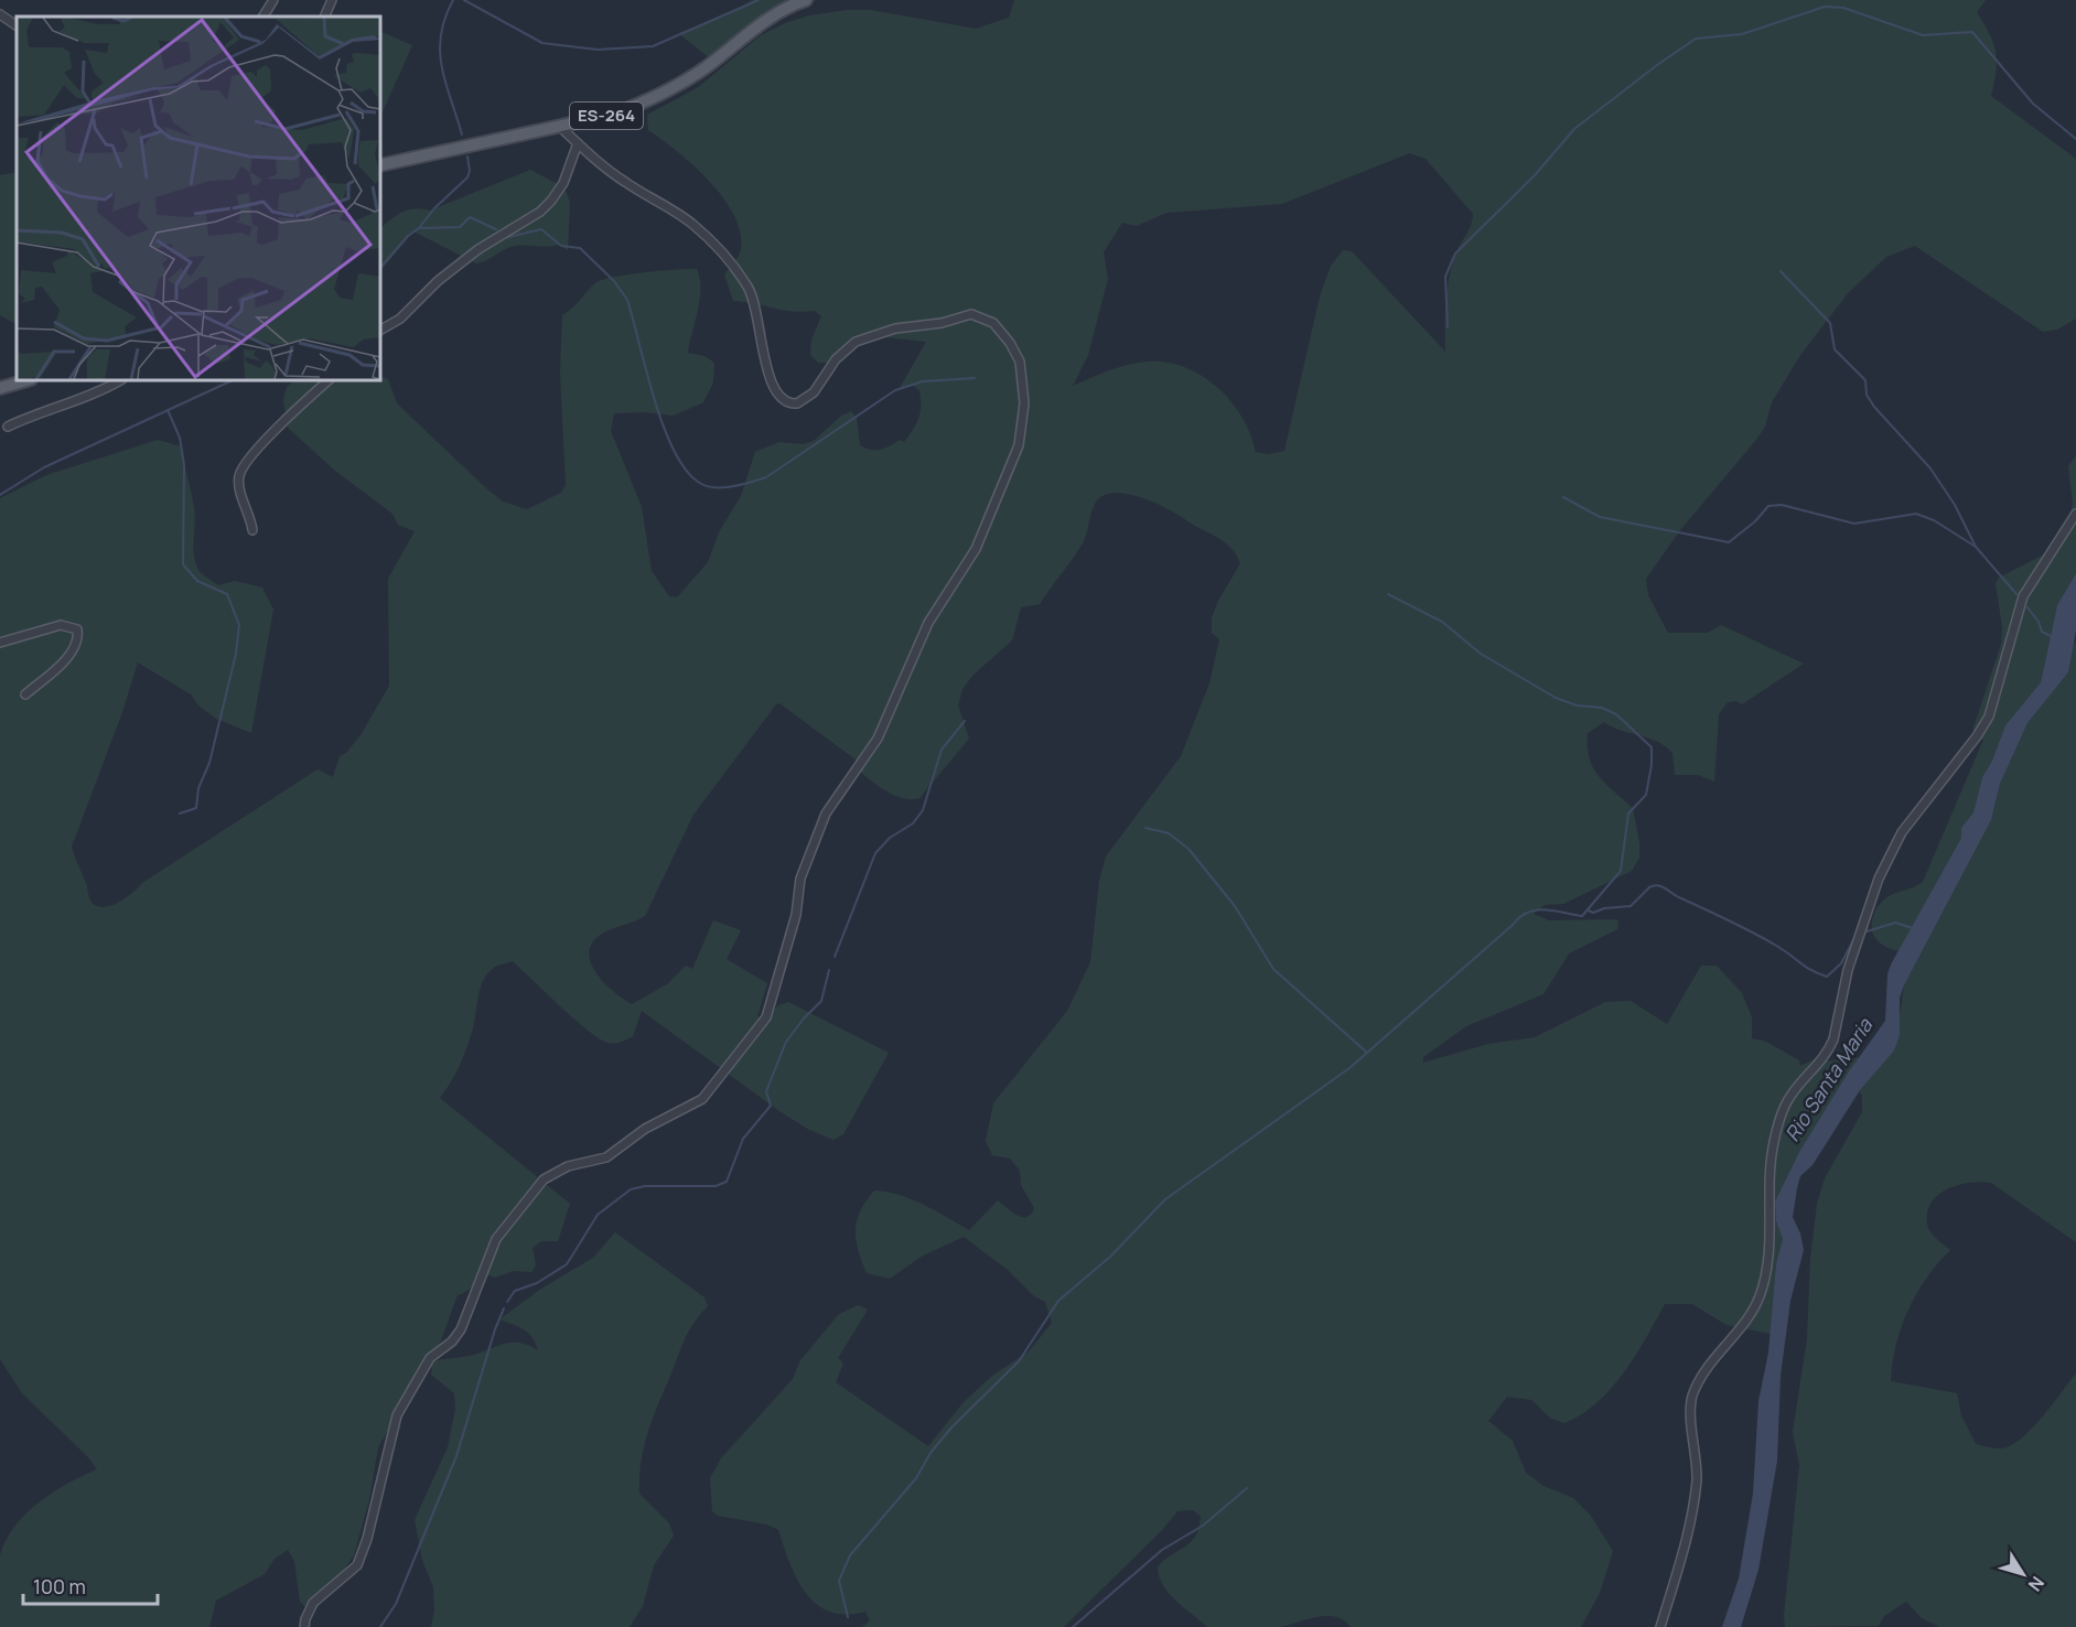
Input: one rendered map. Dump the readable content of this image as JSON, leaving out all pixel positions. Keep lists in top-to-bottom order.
{
  "streets": {
    "main road": ["ES-264"]
  },
  "water": ["Rio Santa Maria"],
  "scale_bar": "100 m",
  "north": "bottom right"
}
